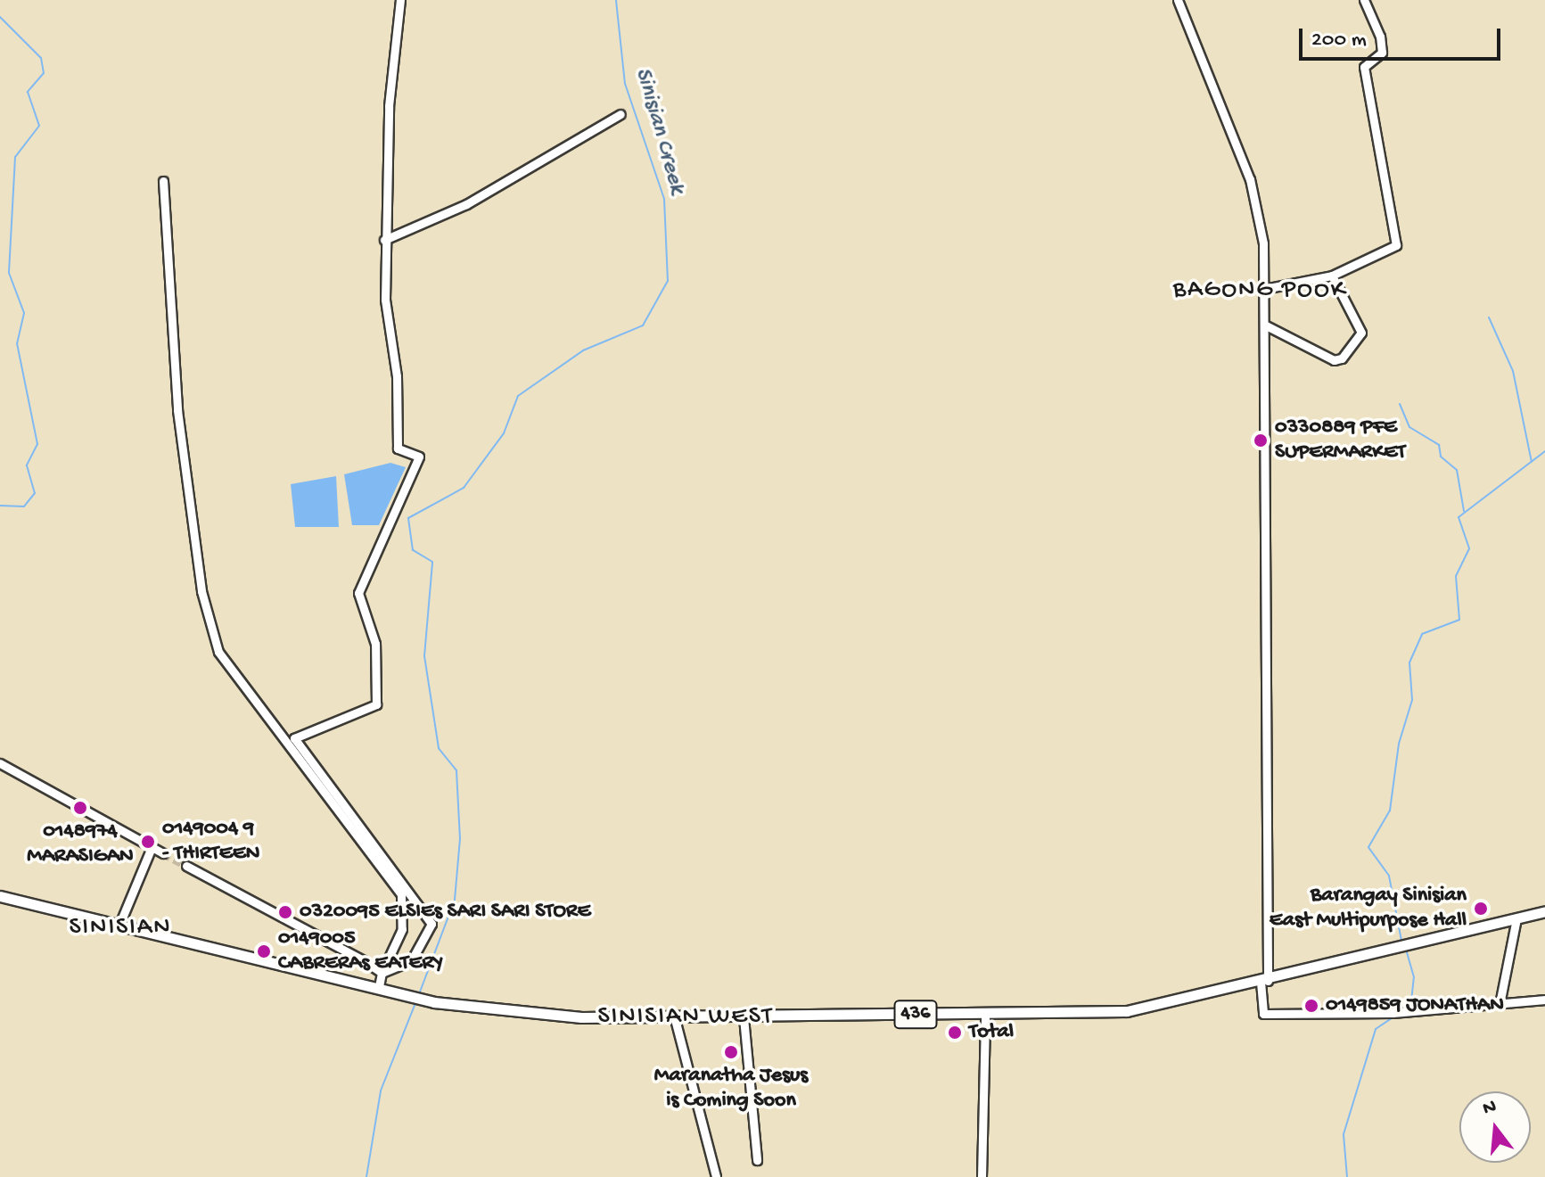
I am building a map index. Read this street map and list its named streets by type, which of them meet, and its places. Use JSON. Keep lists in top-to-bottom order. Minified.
{"streets":{"main road":["436"]},"districts":["BAGONG POOK","SINISIAN","SINISIAN WEST"],"water":["Sinisian Creek"],"places":["0330889 PFE SUPERMARKET","0148974 MARASIGAN","0149004 9 - THIRTEEN","Barangay Sinisian East Multipurpose Hall","0320095 ELSIEs SARI SARI STORE","0149005 CABRERAs EATERY","0149859 JONATHAN","Total","Maranatha Jesus is Coming Soon"],"scale_bar":"200 m","north":"top"}
